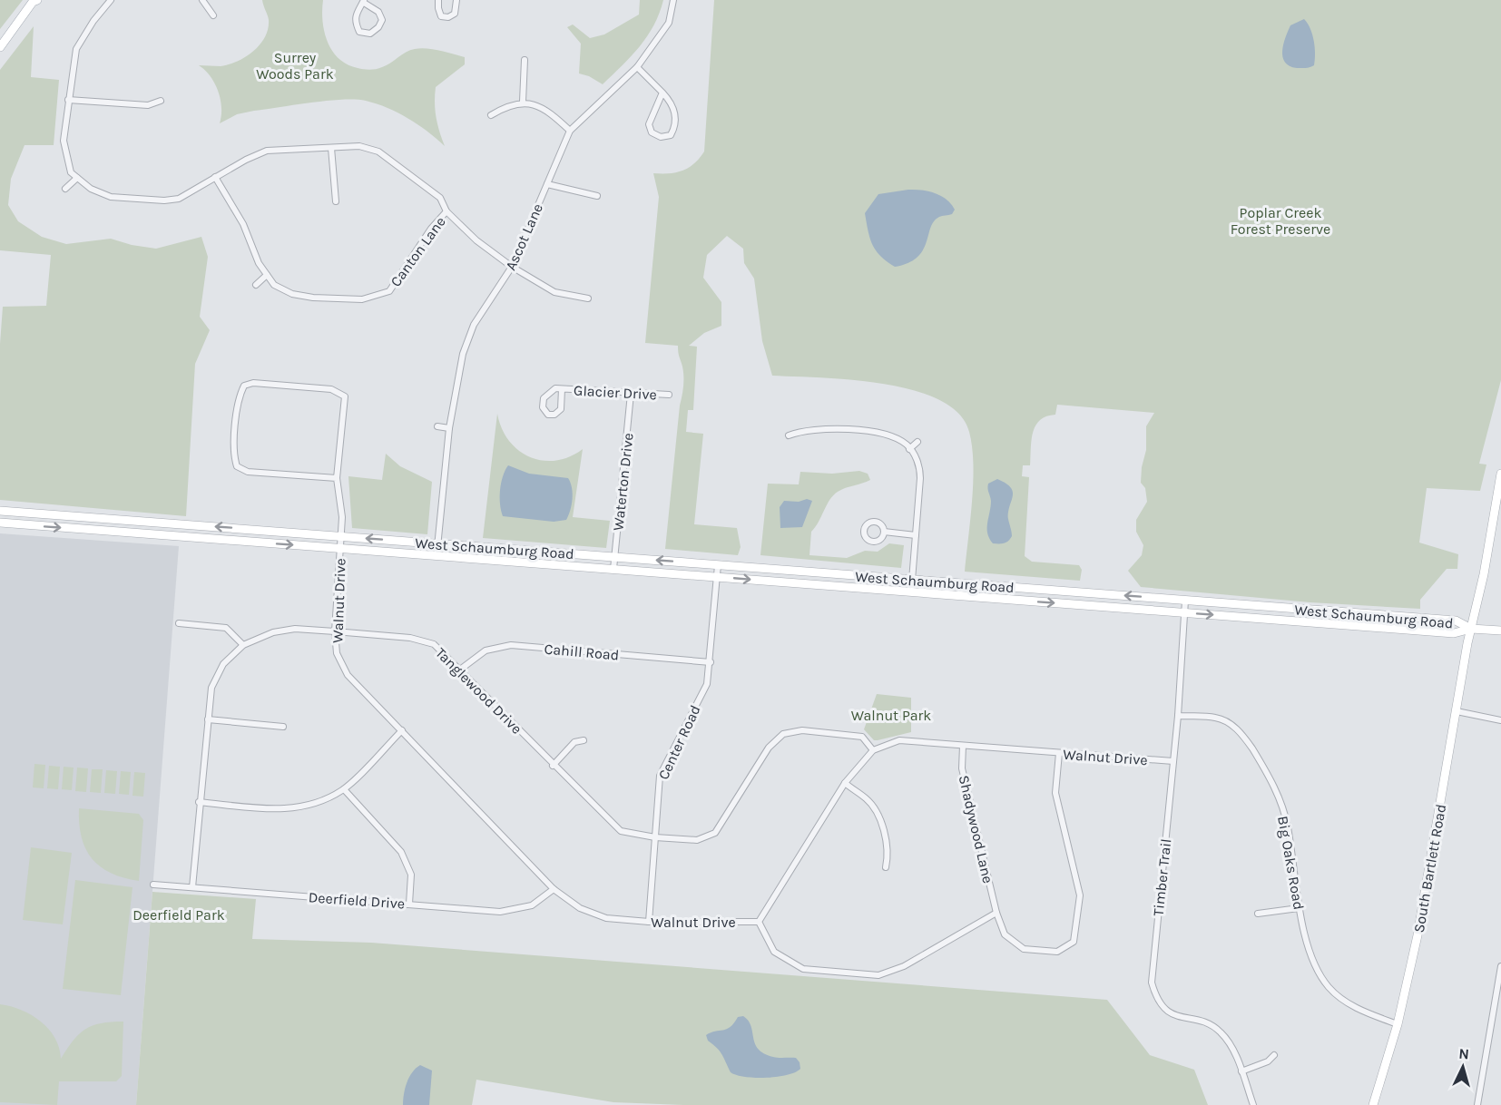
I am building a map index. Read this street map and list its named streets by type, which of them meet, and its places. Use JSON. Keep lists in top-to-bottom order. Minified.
{"streets":{"main road":["West Schaumburg Road","South Bartlett Road"],"street":["Ascot Lane","Canton Lane","Glacier Drive","Waterton Drive","Walnut Drive","Cahill Road","Tanglewood Drive","Center Road","Shadywood Lane","Big Oaks Road","Timber Trail","Deerfield Drive"]},"crossings":[["Ascot Lane","West Schaumburg Road"],["Glacier Drive","Waterton Drive"],["Waterton Drive","West Schaumburg Road"],["West Schaumburg Road","Walnut Drive"],["West Schaumburg Road","Center Road"],["West Schaumburg Road","South Bartlett Road"],["West Schaumburg Road","Timber Trail"],["Walnut Drive","Tanglewood Drive"],["Walnut Drive","Center Road"],["Walnut Drive","Shadywood Lane"],["Walnut Drive","Timber Trail"],["Walnut Drive","Deerfield Drive"],["Cahill Road","Tanglewood Drive"],["Cahill Road","Center Road"],["Tanglewood Drive","Center Road"],["Tanglewood Drive","Deerfield Drive"],["Big Oaks Road","South Bartlett Road"],["Big Oaks Road","Timber Trail"]],"parks":["Surrey Woods Park","Poplar Creek Forest Preserve","Walnut Park","Deerfield Park"],"north":"top"}
